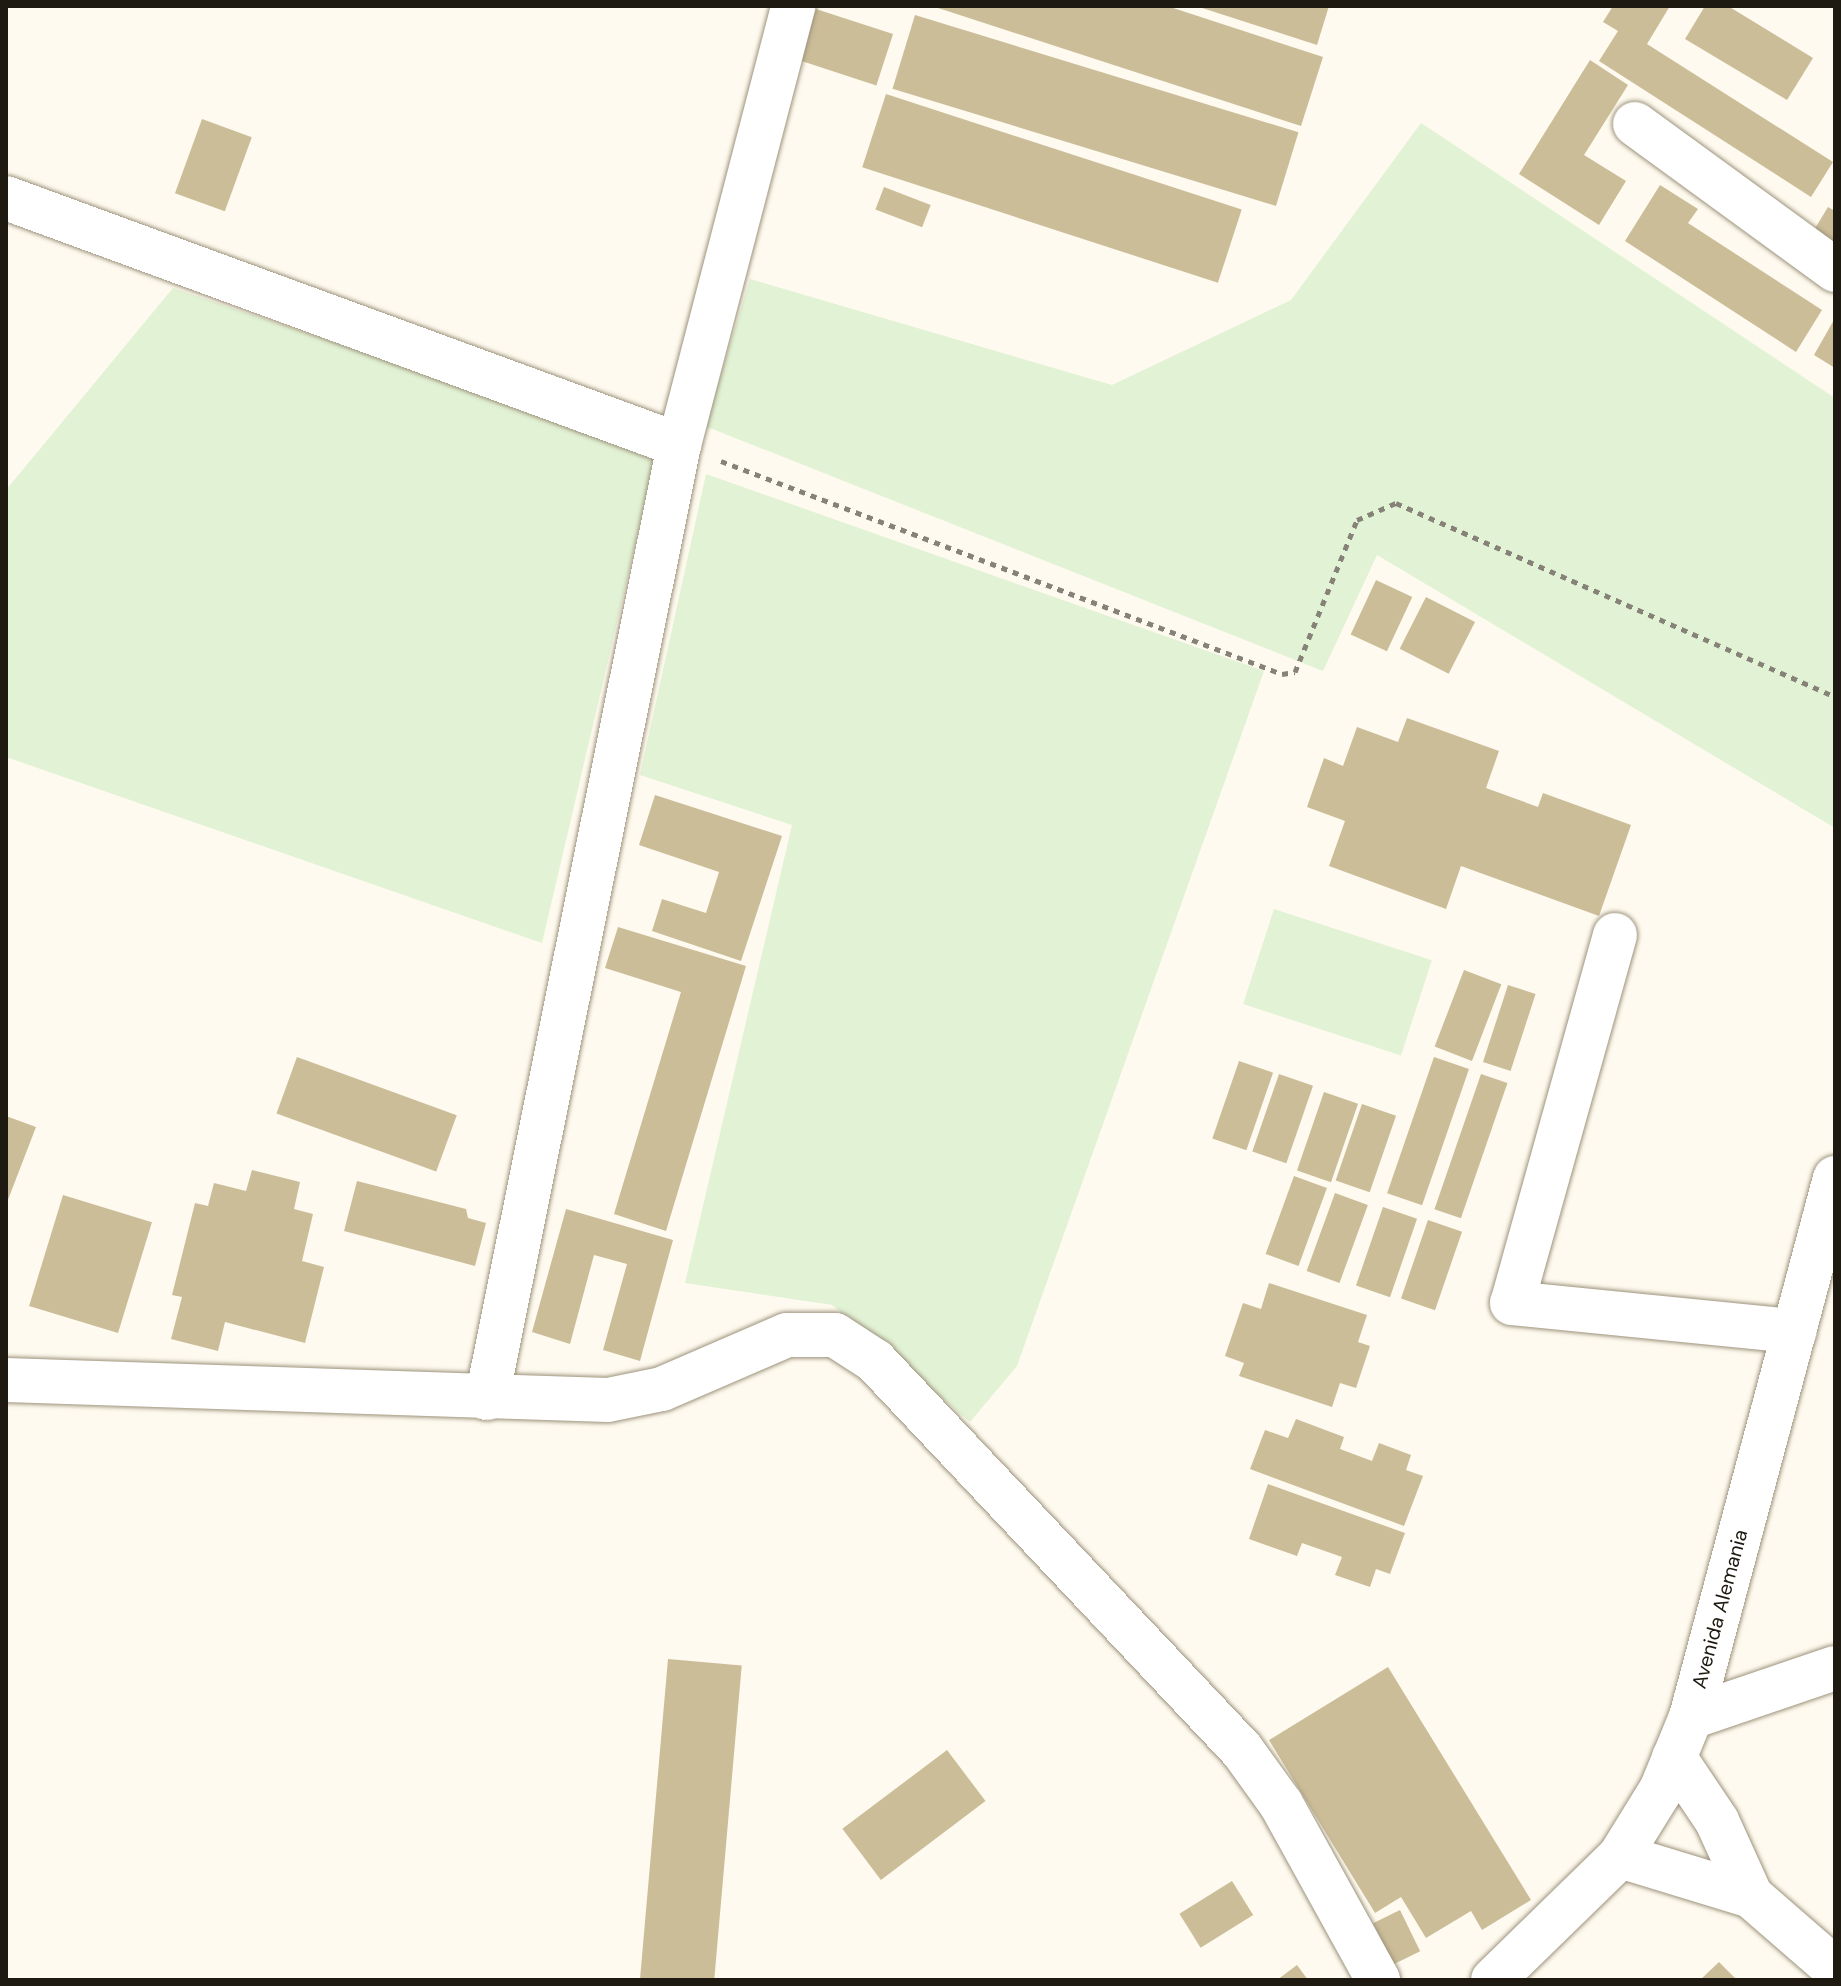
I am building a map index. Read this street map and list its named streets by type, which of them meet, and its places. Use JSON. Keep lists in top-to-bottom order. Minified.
{"streets":{"street":["Avenida Alemania"]}}
